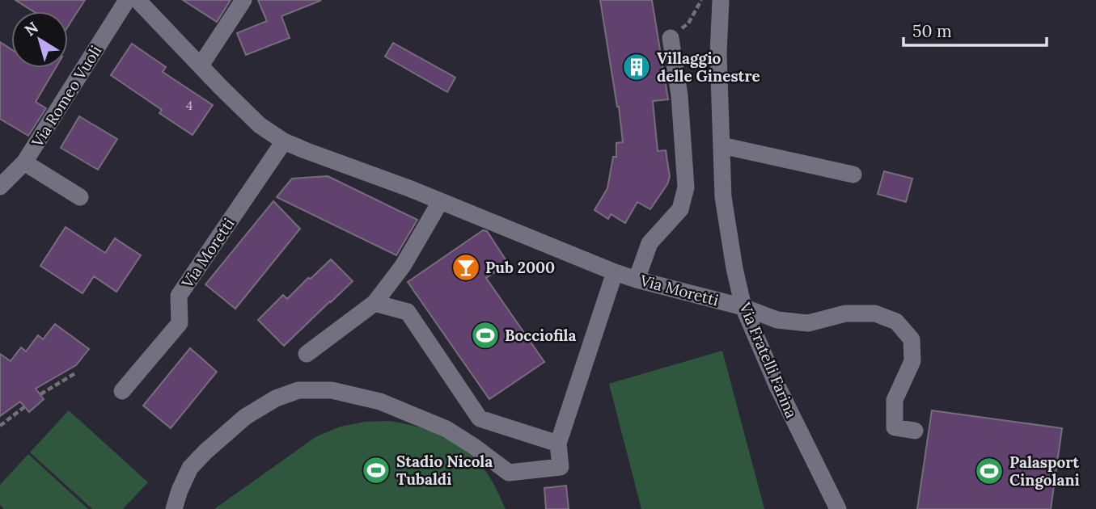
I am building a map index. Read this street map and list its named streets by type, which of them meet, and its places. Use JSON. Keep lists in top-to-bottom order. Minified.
{"streets":{"street":["Via Romeo Vuoli","Via Moretti","Via Fratelli Farina"]},"crossings":[["Via Moretti","Via Fratelli Farina"]],"places":{"building":["Villaggio delle Ginestre"],"bar":["Pub 2000"],"sports":["Bocciofila","Stadio Nicola Tubaldi","Palasport Cingolani"]},"house_numbers":["4"],"scale_bar":"50 m","north":"top left"}
